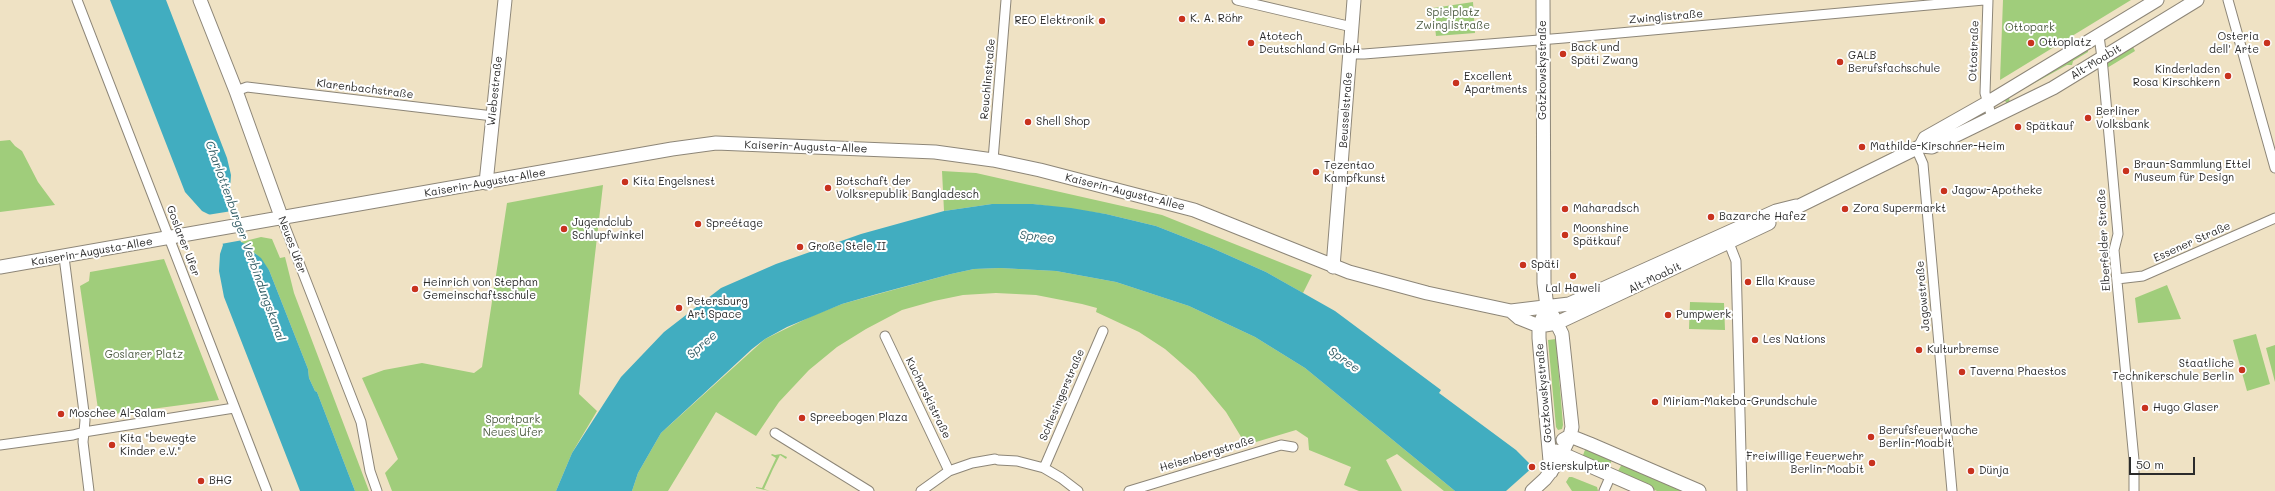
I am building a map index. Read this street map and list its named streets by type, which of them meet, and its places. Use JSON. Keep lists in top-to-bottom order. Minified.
{"streets":{"main road":["Alt-Moabit","Gotzkowskystraße","Wiebestraße","Beusselstraße","Kaiserin-Augusta-Allee","Neues Ufer"],"street":["Zwinglistraße","Ottostraße","Reuchlinstraße","Klarenbachstraße","Elberfelder Straße","Goslarer Ufer","Essener Straße","Jagowstraße","Schlesingerstraße","Kucharskistraße","Heisenbergstraße"]},"crossings":[["Zwinglistraße","Gotzkowskystraße"],["Zwinglistraße","Beusselstraße"],["Ottostraße","Alt-Moabit"],["Alt-Moabit","Gotzkowskystraße"],["Alt-Moabit","Beusselstraße"],["Alt-Moabit","Kaiserin-Augusta-Allee"],["Alt-Moabit","Elberfelder Straße"],["Alt-Moabit","Jagowstraße"],["Reuchlinstraße","Kaiserin-Augusta-Allee"],["Klarenbachstraße","Wiebestraße"],["Klarenbachstraße","Neues Ufer"],["Wiebestraße","Kaiserin-Augusta-Allee"],["Beusselstraße","Kaiserin-Augusta-Allee"],["Kaiserin-Augusta-Allee","Goslarer Ufer"],["Kaiserin-Augusta-Allee","Neues Ufer"],["Elberfelder Straße","Essener Straße"]],"water":["Spree","Charlottenburger Verbindungskanal"],"parks":["Spielplatz Zwinglistraße","Ottopark","Goslarer Platz","Sportpark Neues Ufer"],"places":["K. A. Röhr","REO Elektronik","Atotech Deutschland GmbH","Ottoplatz","Osteria dell' Arte","Back und Späti Zwang","GALB Berufsfachschule","Kinderladen Rosa Kirschkern","Excellent Apartments","Berliner Volksbank","Shell Shop","Spätkauf","Mathilde-Kirschner-Heim","Braun-Sammlung Ettel Museum für Design","Tezentao Kampfkunst","Kita Engelsnest","Botschaft der Volksrepublik Bangladesch","Jagow-Apotheke","Maharadsch","Zora Supermarkt","Bazarche Hafez","Spreétage","Jugendclub Schlupfwinkel","Moonshine Spätkauf","Große Stele II","Späti","Lal Haweli","Ella Krause","Heinrich von Stephan Gemeinschaftsschule","Petersburg Art Space","Pumpwerk","Les Nations","Kulturbremse","Staatliche Technikerschule Berlin","Taverna Phaestos","Miriam-Makeba-Grundschule","Hugo Glaser","Moschee Al-Salam","Spreebogen Plaza","Berufsfeuerwache Berlin-Moabit","Kita \"bewegte Kinder e.V.\"","Freiwillige Feuerwehr Berlin-Moabit","Stierskulptur","Dünja","BHG"],"scale_bar":"50 m"}
